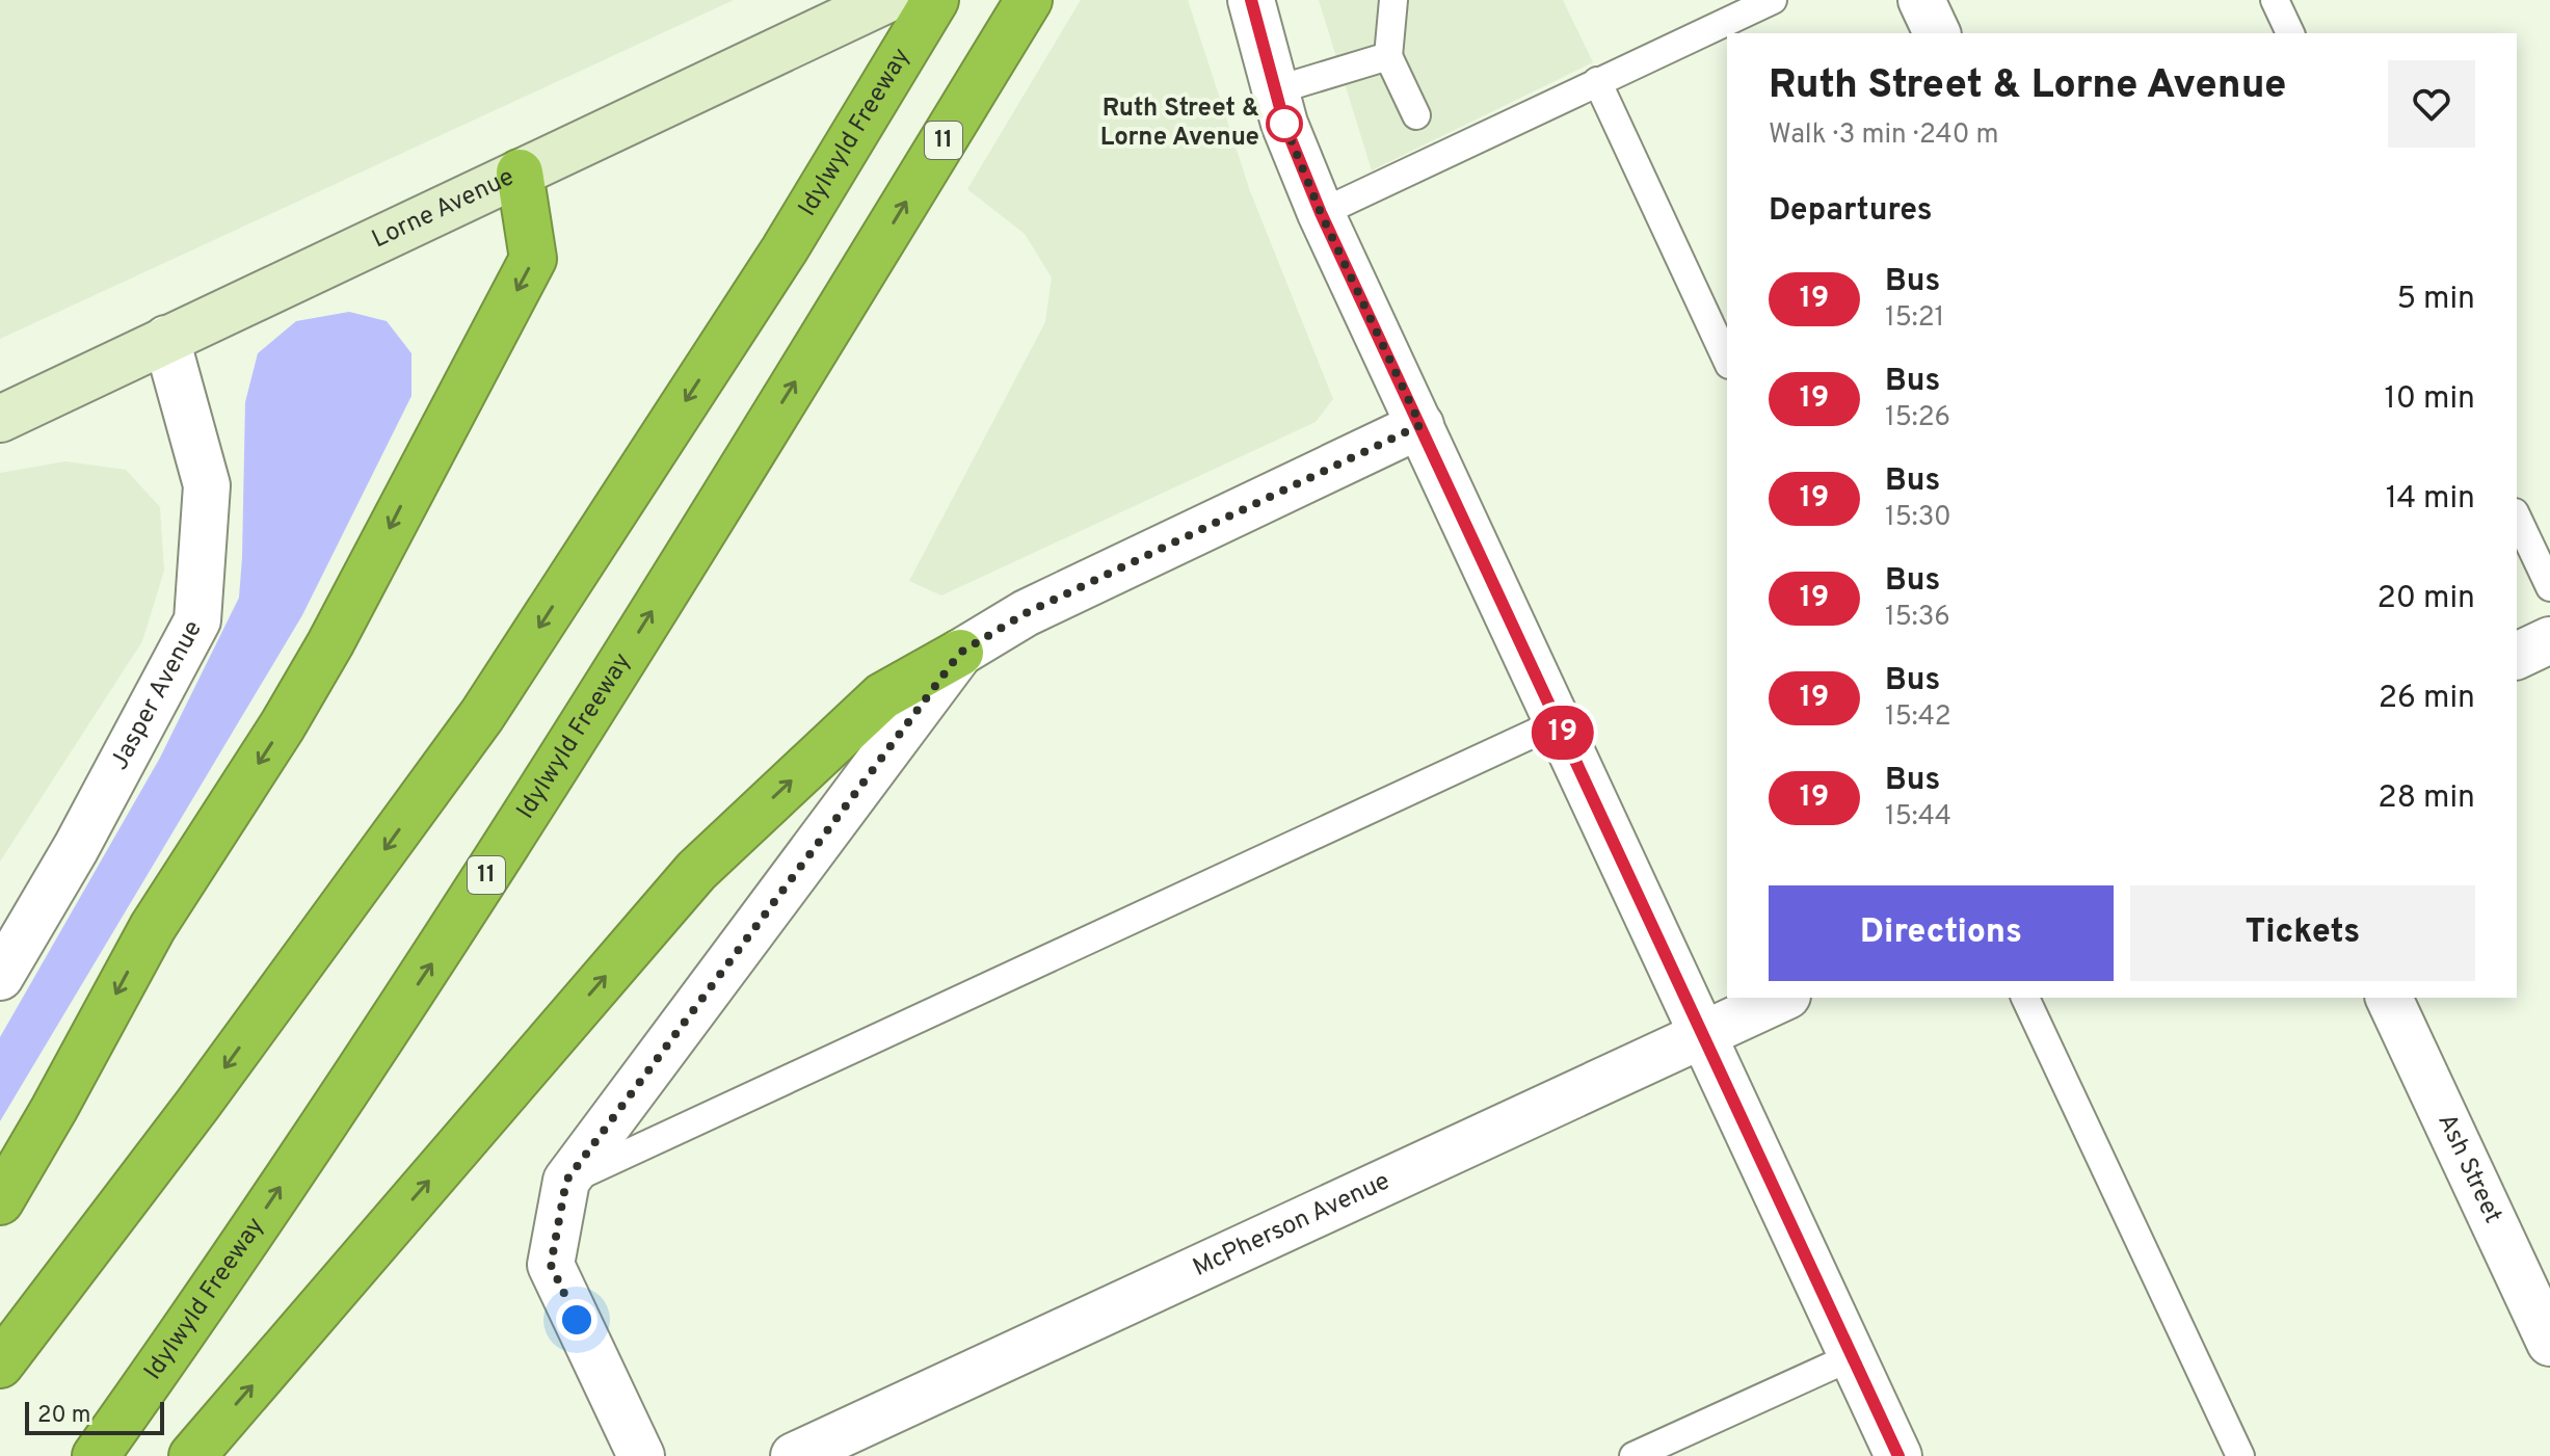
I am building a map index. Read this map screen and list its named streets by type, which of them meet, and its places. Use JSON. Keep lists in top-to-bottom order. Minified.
{"streets":{"highway":["Idylwyld Freeway","11"],"main road":["Lorne Avenue"],"street":["Jasper Avenue","Ash Street","McPherson Avenue"]},"crossings":[["Lorne Avenue","Jasper Avenue"]],"places":["Ruth Street & Lorne Avenue"],"lines":["bus line 19"],"scale_bar":"20 m","page":{"on_map":"19","heading":[["Ruth Street & Lorne Avenue","Walk · 3 min · 240 m"],"Departures"],"list":[{"mark":"19","name":"Bus","note":"15:21","value":"5 min"},{"mark":"19","name":"Bus","note":"15:26","value":"10 min"},{"mark":"19","name":"Bus","note":"15:30","value":"14 min"},{"mark":"19","name":"Bus","note":"15:36","value":"20 min"},{"mark":"19","name":"Bus","note":"15:42","value":"26 min"},{"mark":"19","name":"Bus","note":"15:44","value":"28 min"}],"buttons":["Directions","Tickets"],"scale":"20 m"}}
